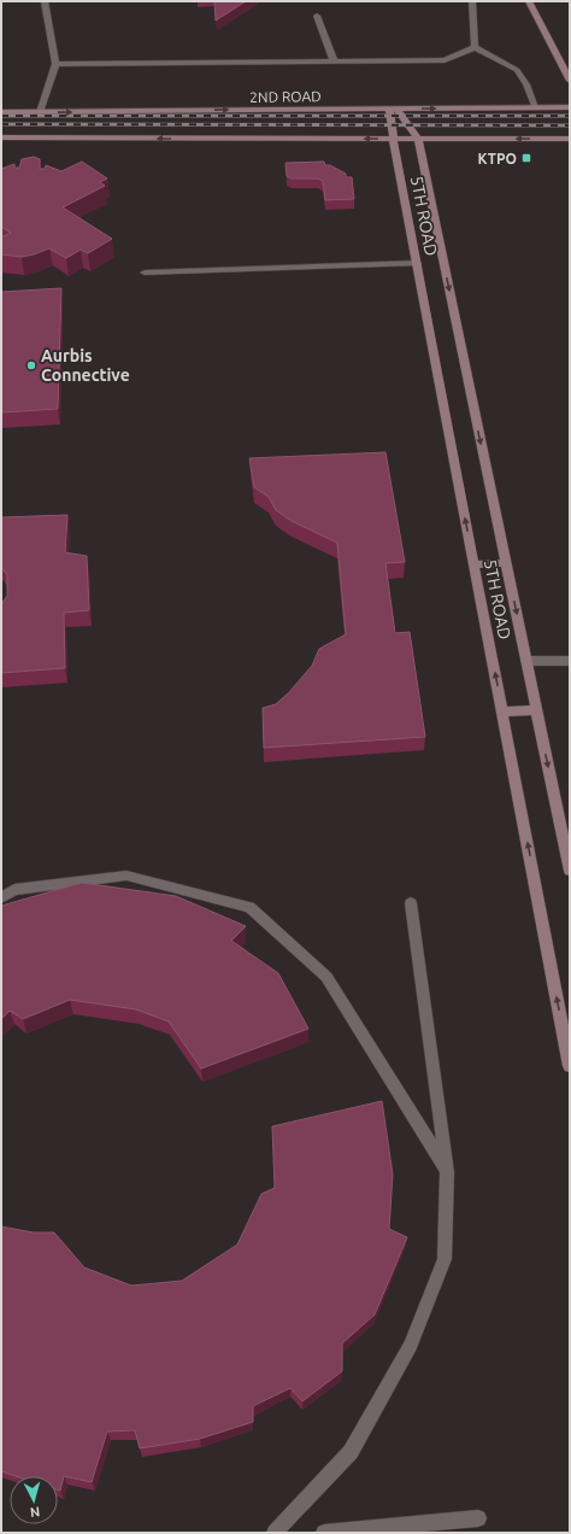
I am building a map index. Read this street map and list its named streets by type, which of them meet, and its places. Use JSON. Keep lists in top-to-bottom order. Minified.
{"streets":{"street":["2ND ROAD","5TH ROAD"]},"crossings":[["2ND ROAD","5TH ROAD"]],"places":{"transit":["KTPO"],"other":["Aurbis Connective"]},"north":"bottom"}
